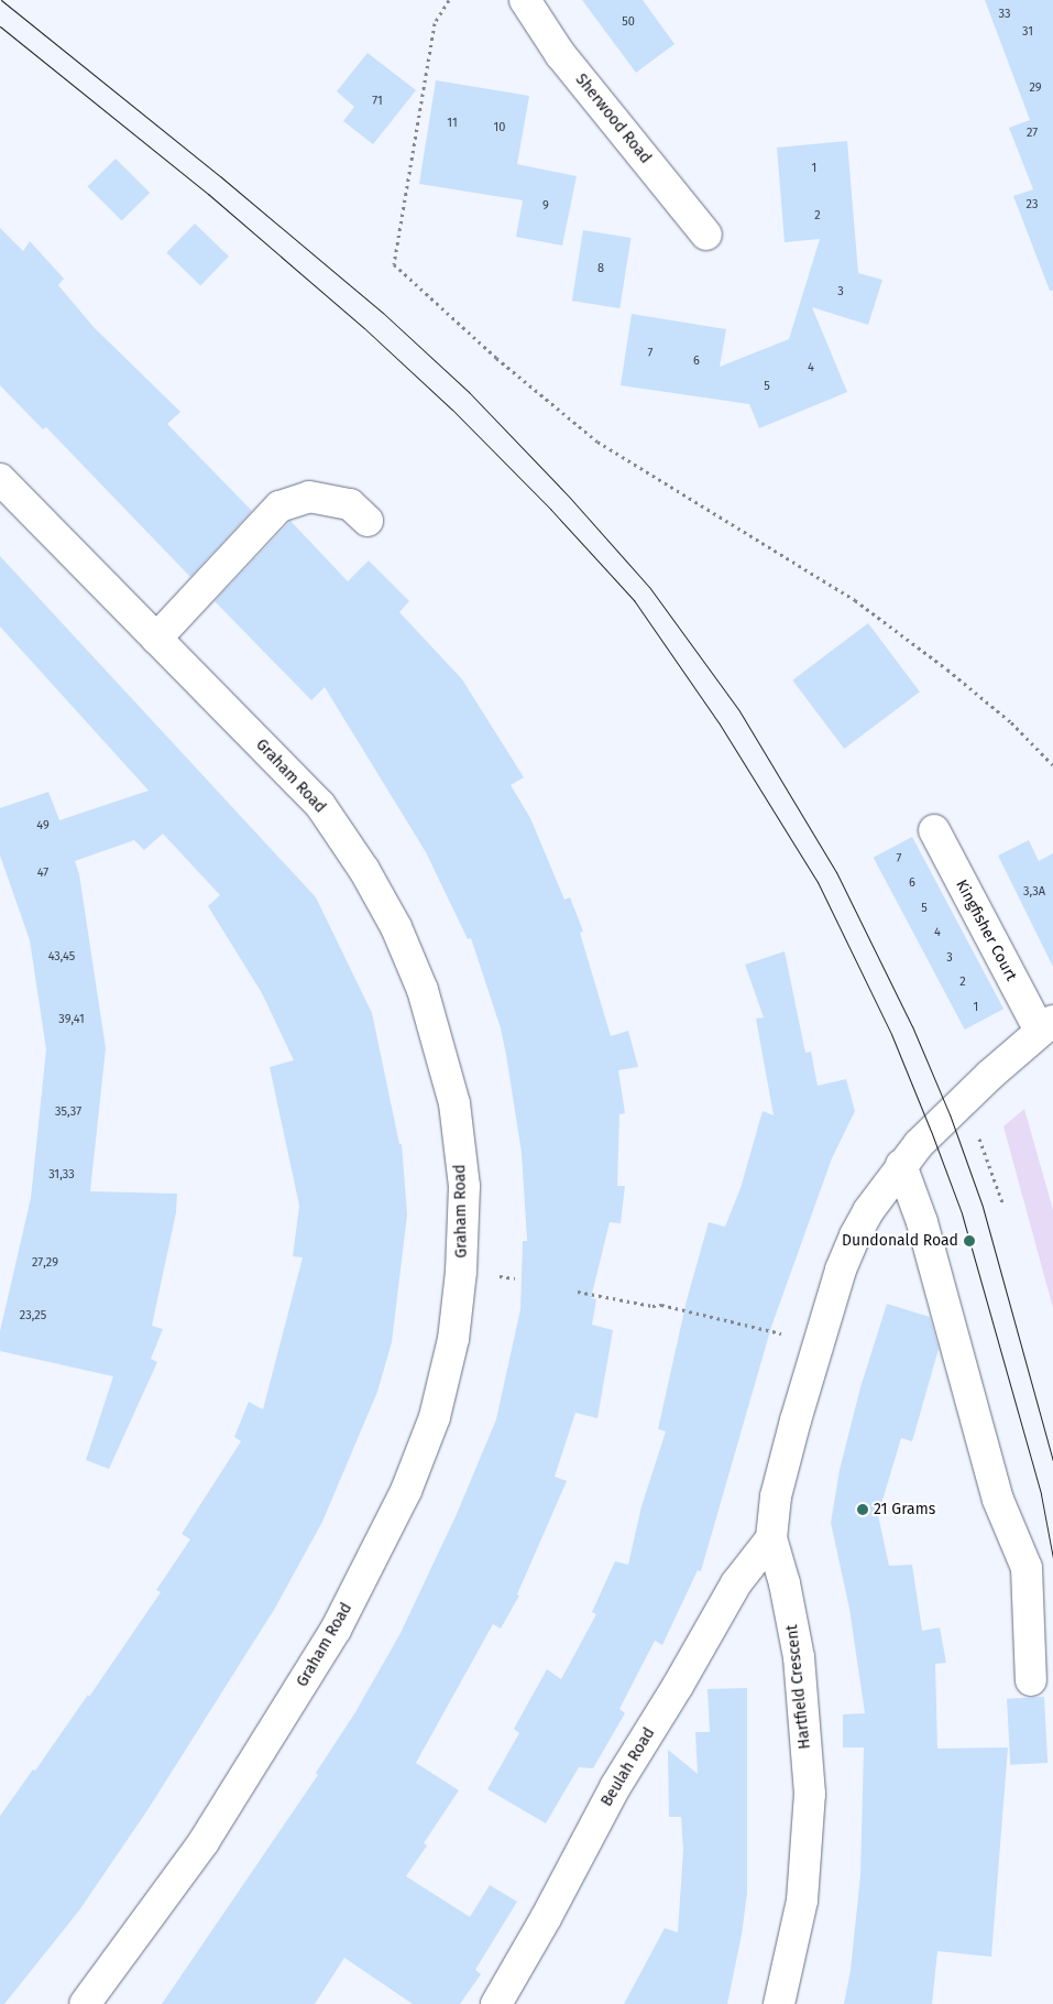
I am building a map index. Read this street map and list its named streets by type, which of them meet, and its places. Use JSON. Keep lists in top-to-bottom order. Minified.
{"streets":{"street":["Sherwood Road","Graham Road","Kingfisher Court","Hartfield Crescent","Beulah Road"]},"crossings":[["Hartfield Crescent","Beulah Road"]],"places":["Dundonald Road","21 Grams"],"house_numbers":["33","50","31","29","71","11","10","27","1","23","9","2","8","3","7","6","4","5","49","7","47","6","3,3A","5","4","43,45","3","2","1","39,41","35,37","31,33","27,29","23,25"]}
